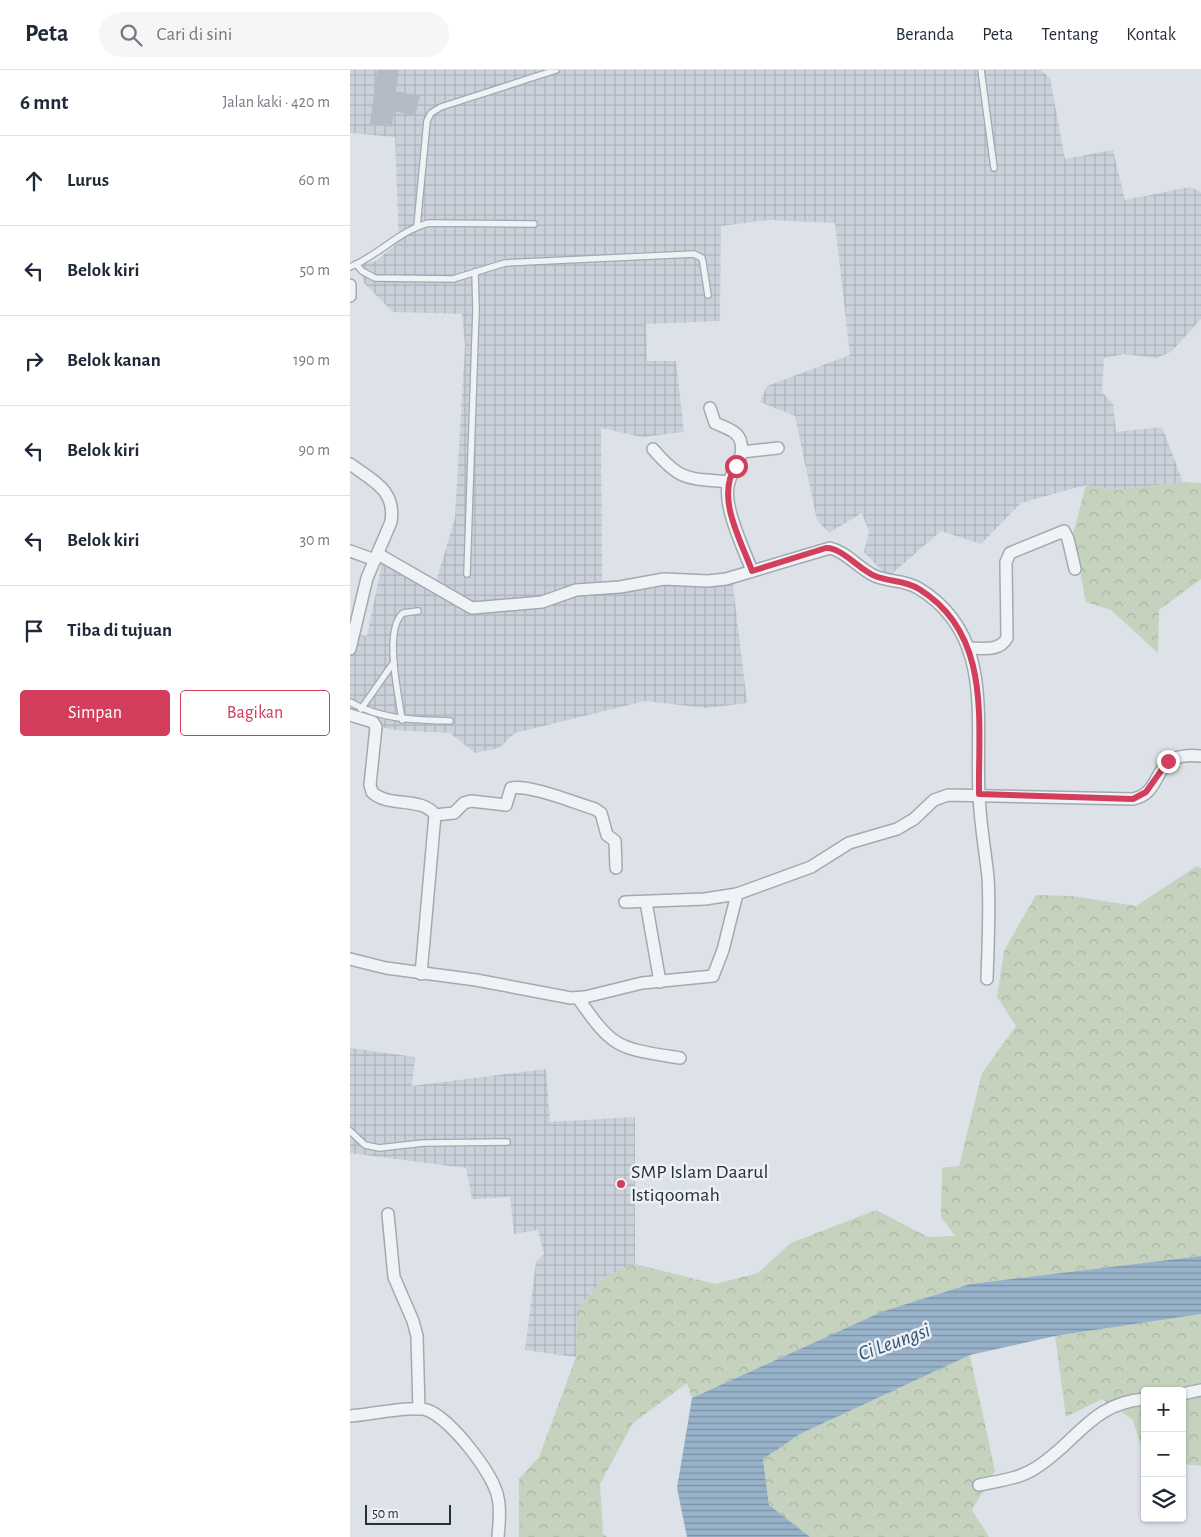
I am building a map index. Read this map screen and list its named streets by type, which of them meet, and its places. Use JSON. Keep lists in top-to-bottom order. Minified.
{"water":["Ci Leungsi"],"places":["SMP Islam Daarul Istiqoomah"],"scale_bar":"50 m","page":{"header":"Peta","search":"Cari di sini","nav":["Beranda","Peta","Tentang","Kontak"],"heading":["6 mnt","Jalan kaki · 420 m"],"list":[["Lurus","60 m"],["Belok kiri","50 m"],["Belok kanan","190 m"],["Belok kiri","90 m"],["Belok kiri","30 m"],"Tiba di tujuan"],"buttons":["Simpan","Bagikan"],"map_buttons":["+","−"],"scale":"50 m"}}
